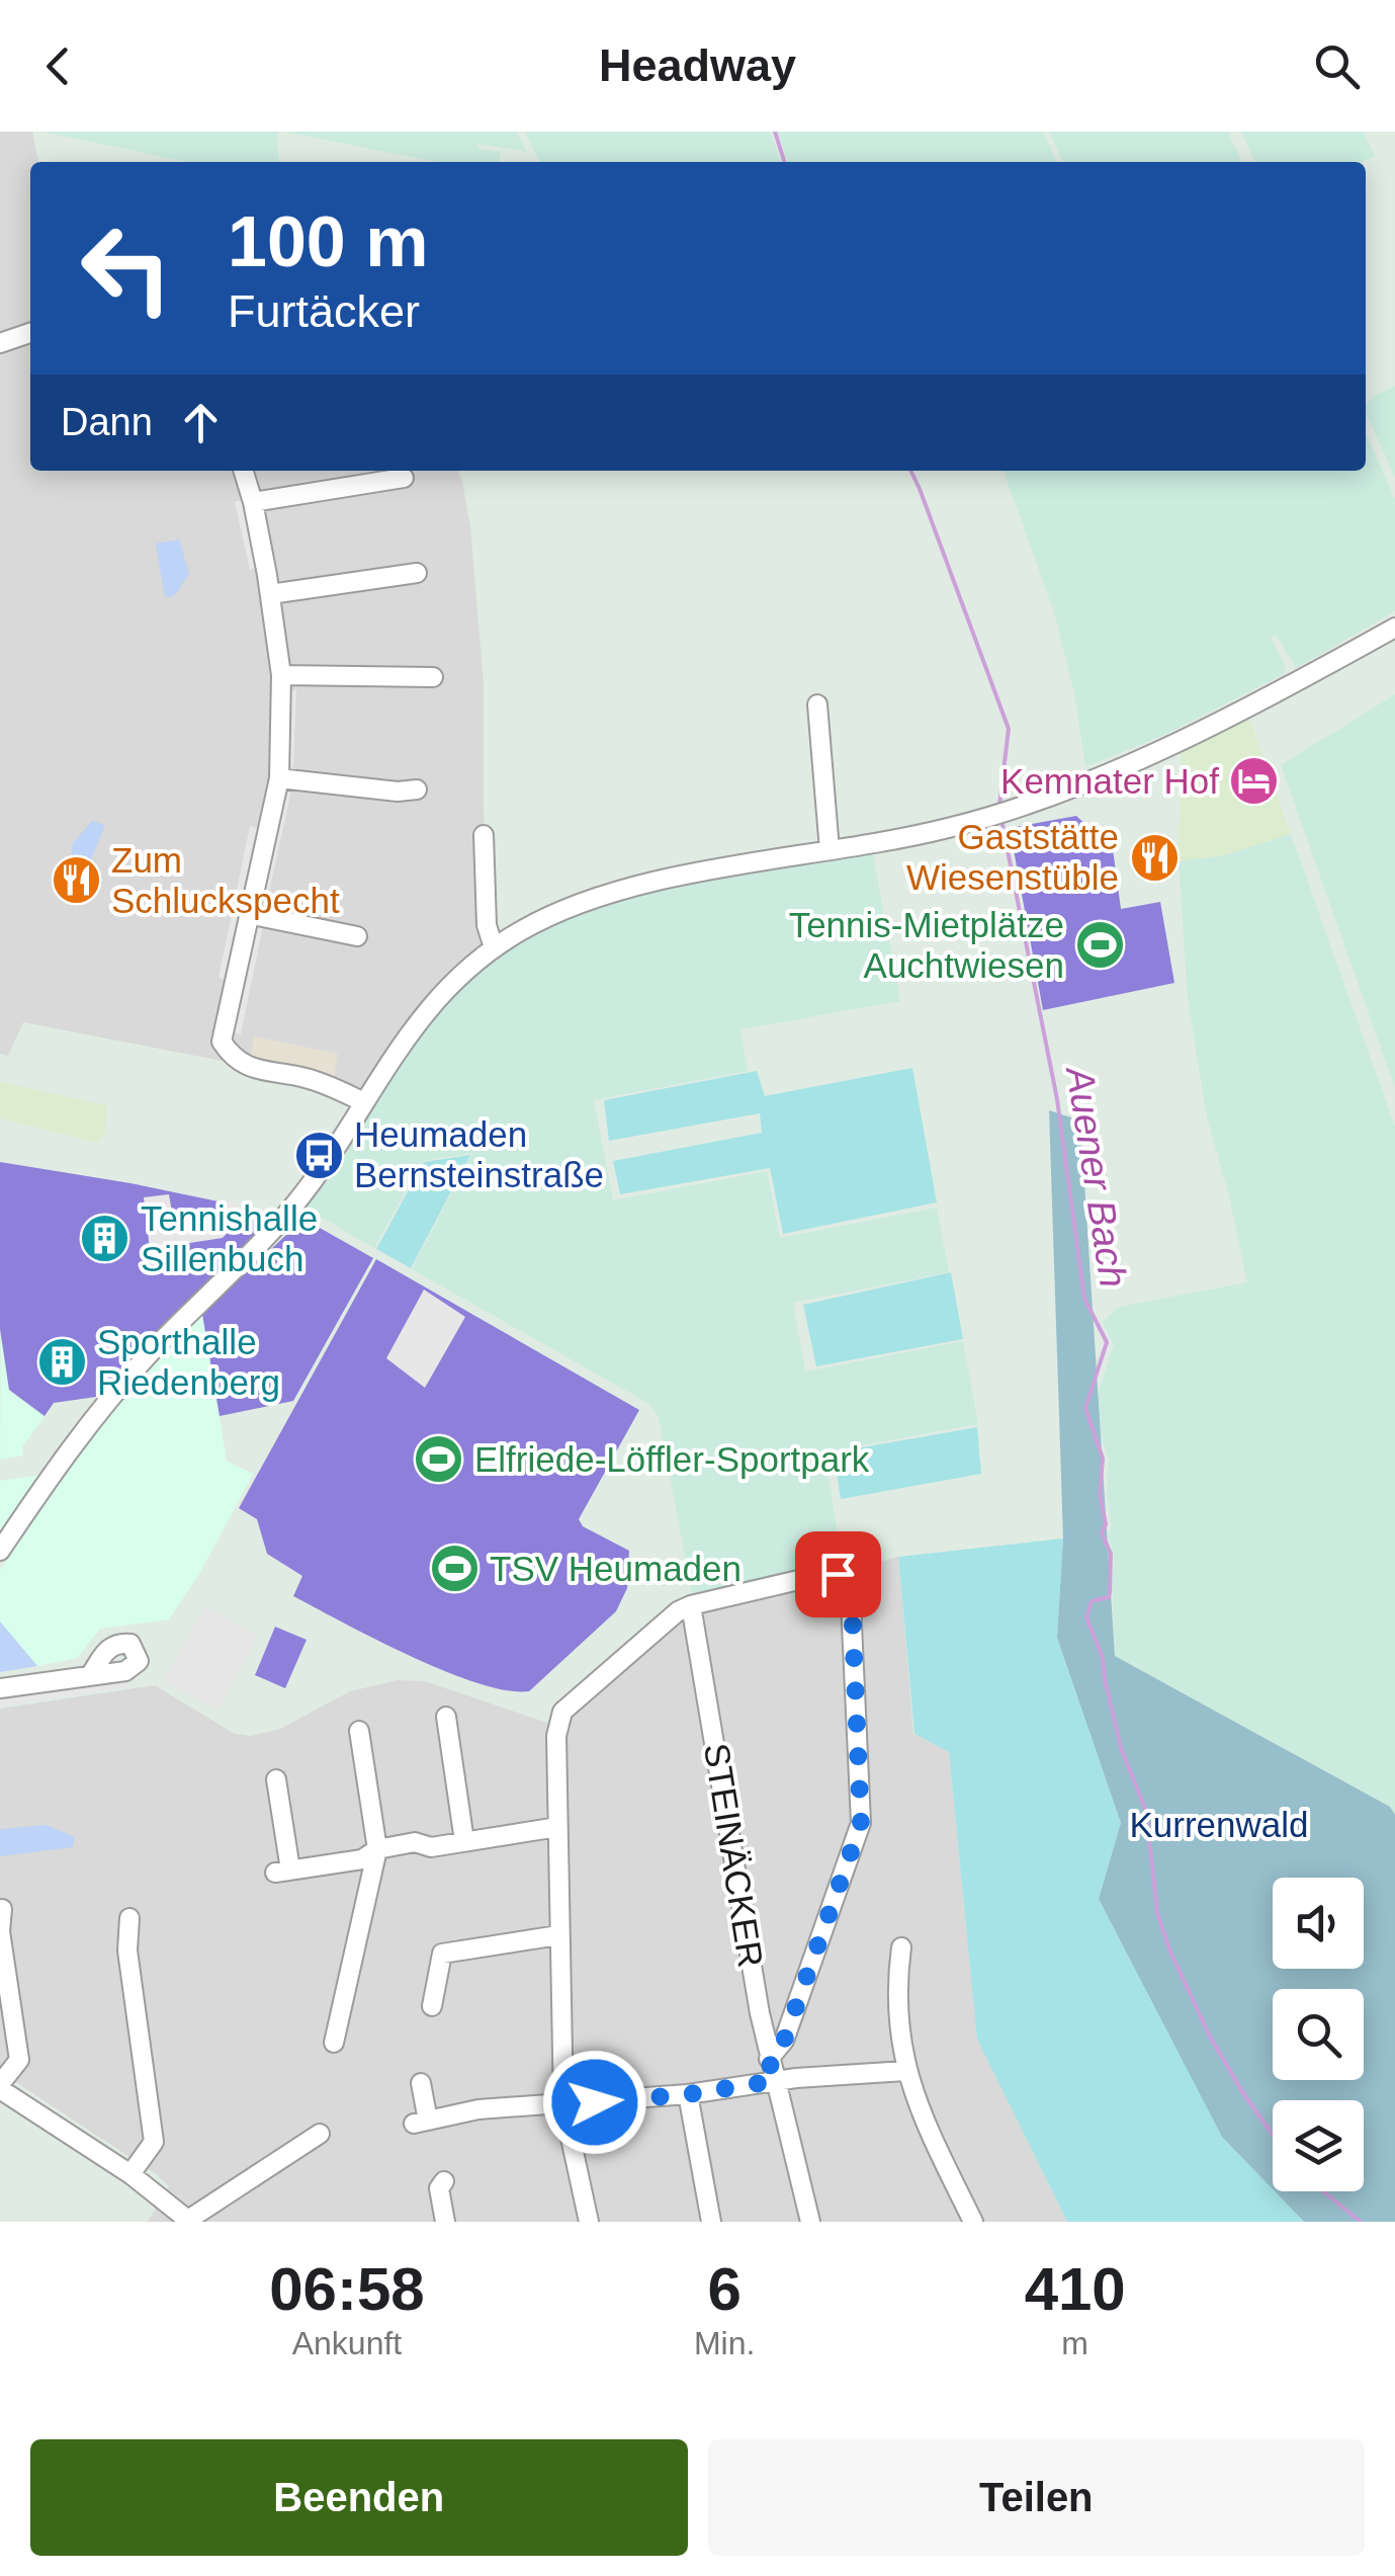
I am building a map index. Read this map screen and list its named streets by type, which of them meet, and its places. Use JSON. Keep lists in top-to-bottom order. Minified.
{"streets":{"street":["STEINÄCKER"]},"water":["Auener Bach"],"parks":["Kurrenwald"],"places":{"hotel":["Kemnater Hof"],"restaurant":["Gaststätte Wiesenstüble","Zum Schluckspecht"],"sports":["Tennis-Mietplätze Auchtwiesen","Elfriede-Löffler-Sportpark","TSV Heumaden"],"bus stop":["Heumaden Bernsteinstraße"],"building":["Tennishalle Sillenbuch","Sporthalle Riedenberg"]},"page":{"header":"Headway","turn":["100 m","Furtäcker"],"then":"Dann","eta":["06:58","Ankunft","6","Min.","410","m"],"buttons":["Beenden","Teilen"]}}
